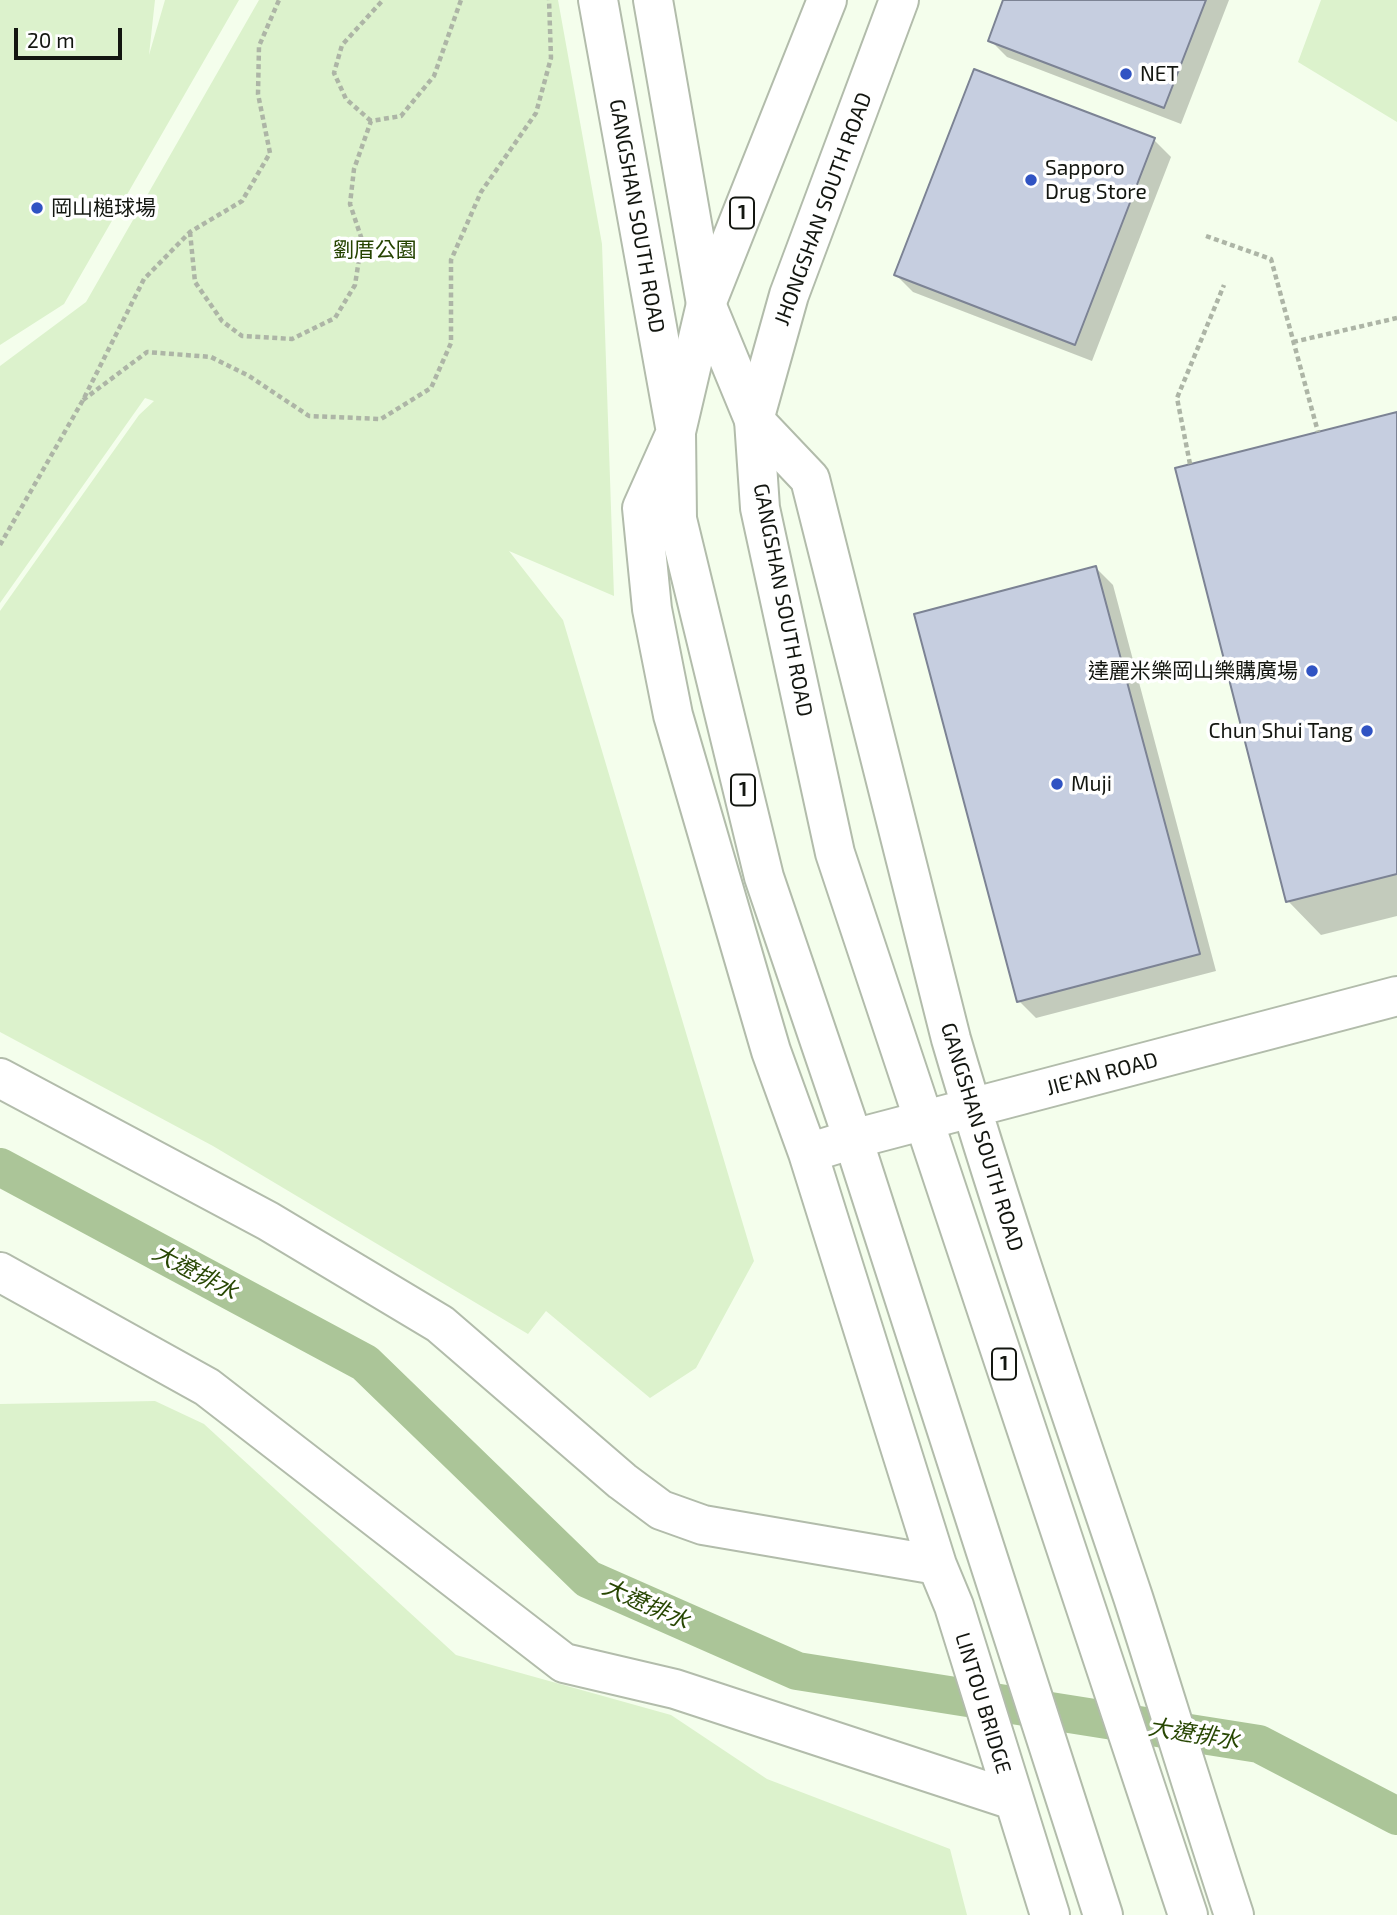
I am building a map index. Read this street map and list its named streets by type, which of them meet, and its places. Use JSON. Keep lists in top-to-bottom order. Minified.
{"streets":{"main road":["JHONGSHAN SOUTH ROAD","1","GANGSHAN SOUTH ROAD","JIE'AN ROAD","LINTOU BRIDGE"]},"crossings":[["JHONGSHAN SOUTH ROAD","GANGSHAN SOUTH ROAD"],["1","GANGSHAN SOUTH ROAD"],["1","JIE'AN ROAD"],["GANGSHAN SOUTH ROAD","JIE'AN ROAD"]],"water":["大遼排水"],"parks":["劉厝公園"],"places":["NET","Sapporo Drug Store","岡山槌球場","達麗米樂岡山樂購廣場","Chun Shui Tang","Muji"],"scale_bar":"20 m"}
